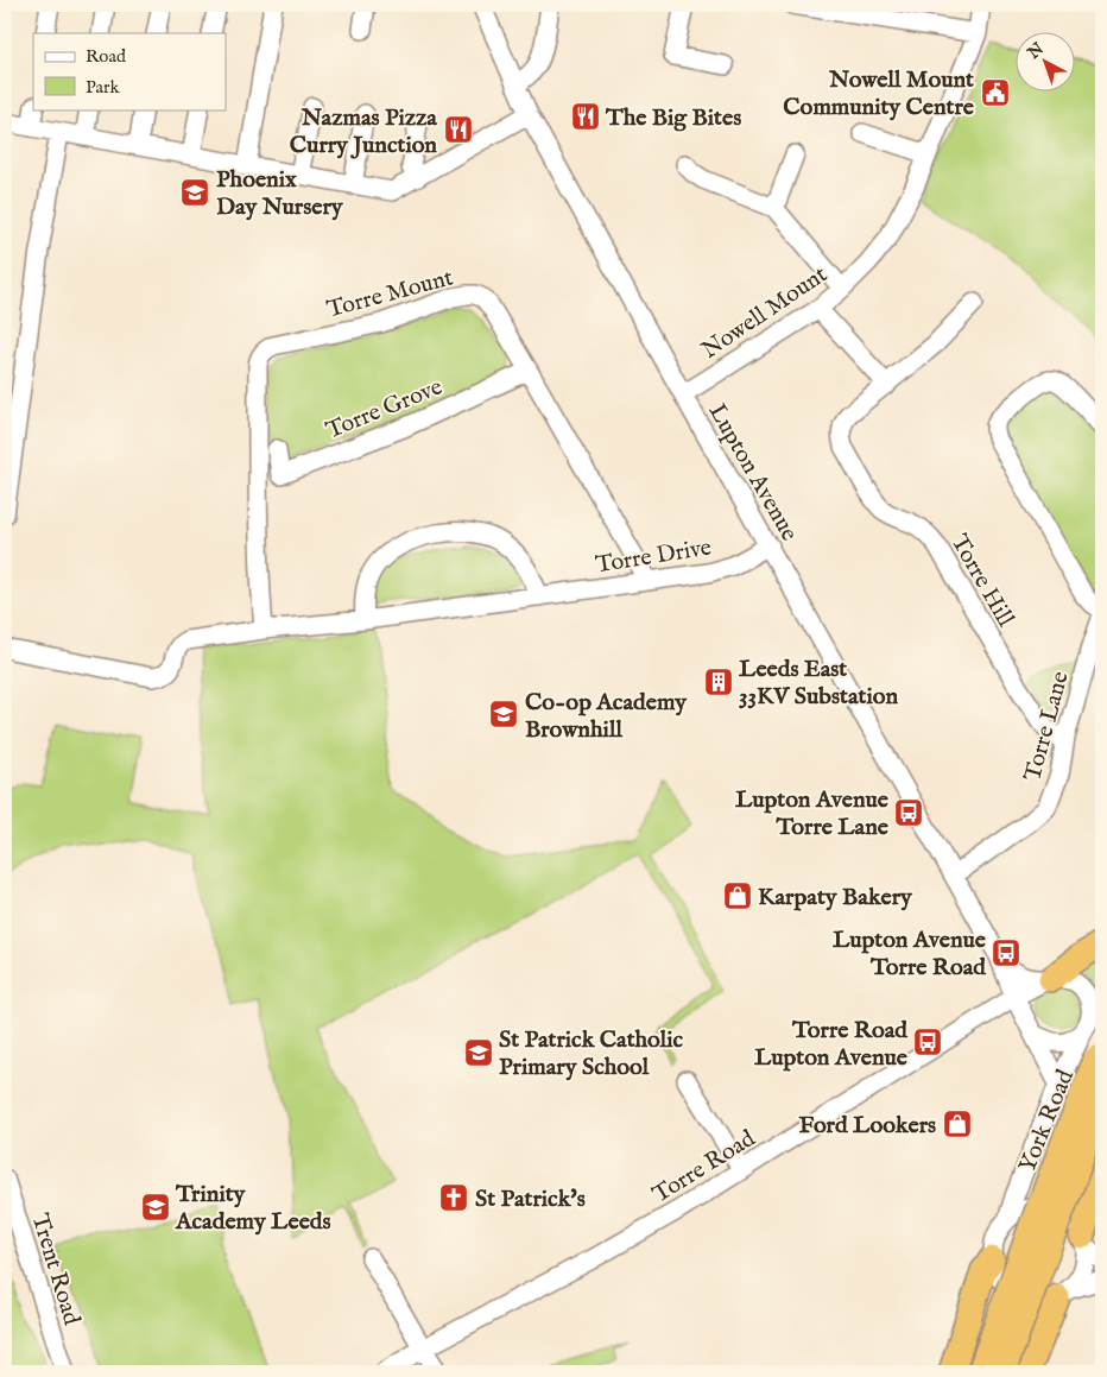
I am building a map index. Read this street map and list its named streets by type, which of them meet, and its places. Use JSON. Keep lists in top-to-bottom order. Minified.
{"streets":{"highway":["York Road"],"street":["Torre Mount","Nowell Mount","Torre Grove","Lupton Avenue","Torre Drive","Torre Hill","Torre Lane","Torre Road","Trent Road"]},"crossings":[["Torre Mount","Torre Grove"],["Torre Mount","Torre Drive"],["Nowell Mount","Lupton Avenue"],["Lupton Avenue","Torre Drive"],["Lupton Avenue","Torre Lane"],["Lupton Avenue","York Road"],["Lupton Avenue","Torre Road"],["Torre Hill","Torre Lane"]],"places":{"public building":["Nowell Mount Community Centre"],"restaurant":["The Big Bites","Nazmas Pizza Curry Junction"],"school or university":["Phoenix Day Nursery","Co-op Academy Brownhill","St Patrick Catholic Primary School","Trinity Academy Leeds"],"building":["Leeds East 33KV Substation"],"bus stop":["Lupton Avenue Torre Lane","Lupton Avenue Torre Road","Torre Road Lupton Avenue"],"shop":["Karpaty Bakery","Ford Lookers"],"church":["St Patrick's"]},"legend":["Road","Park"],"north":"top left"}
